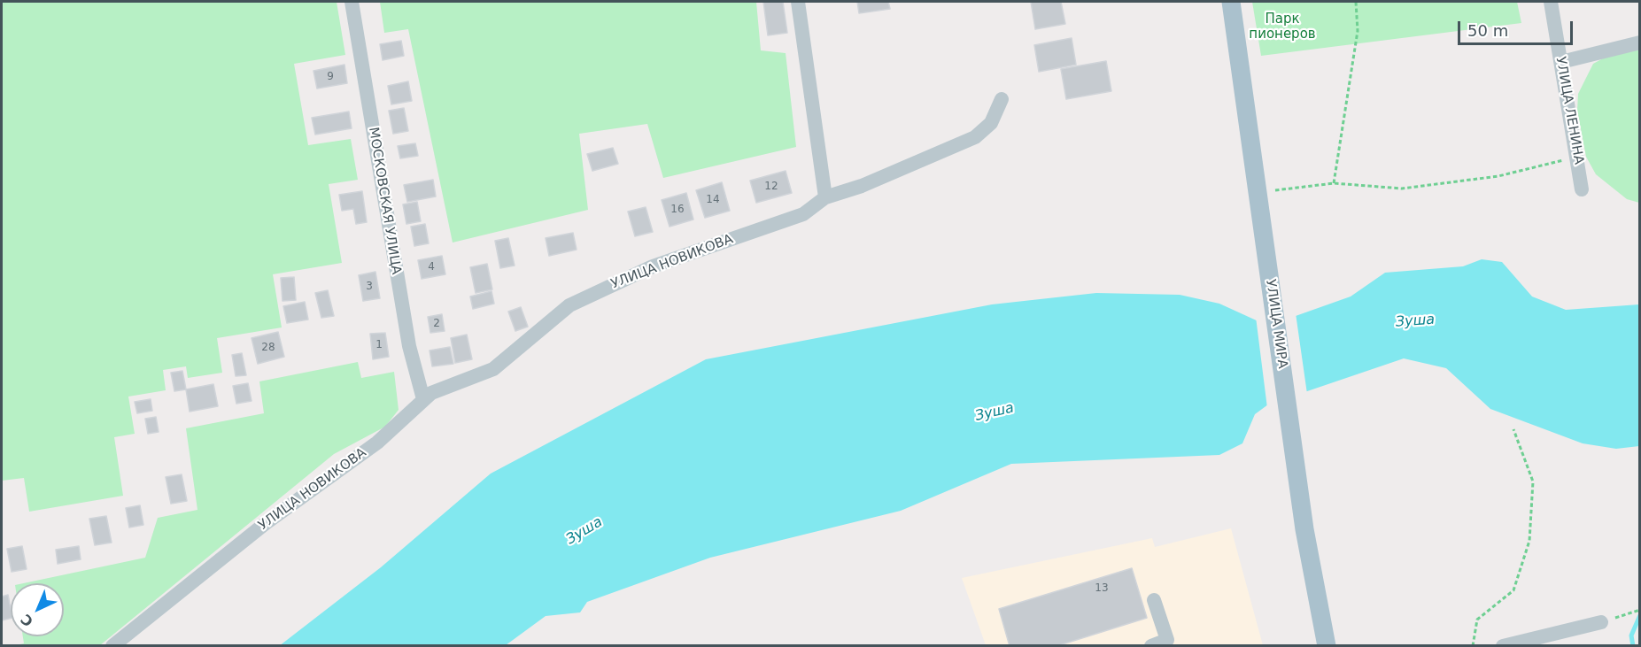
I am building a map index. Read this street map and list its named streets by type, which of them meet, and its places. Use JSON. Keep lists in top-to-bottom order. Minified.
{"streets":{"main road":["УЛИЦА МИРА"],"street":["УЛИЦА ЛЕНИНА","МОСКОВСКАЯ УЛИЦА","УЛИЦА НОВИКОВА"]},"crossings":[["МОСКОВСКАЯ УЛИЦА","УЛИЦА НОВИКОВА"]],"water":["Зуша"],"parks":["Парк пионеров"],"house_numbers":["9","12","14","16","4","3","2","1","28","13"],"scale_bar":"50 m","north":"bottom left"}
